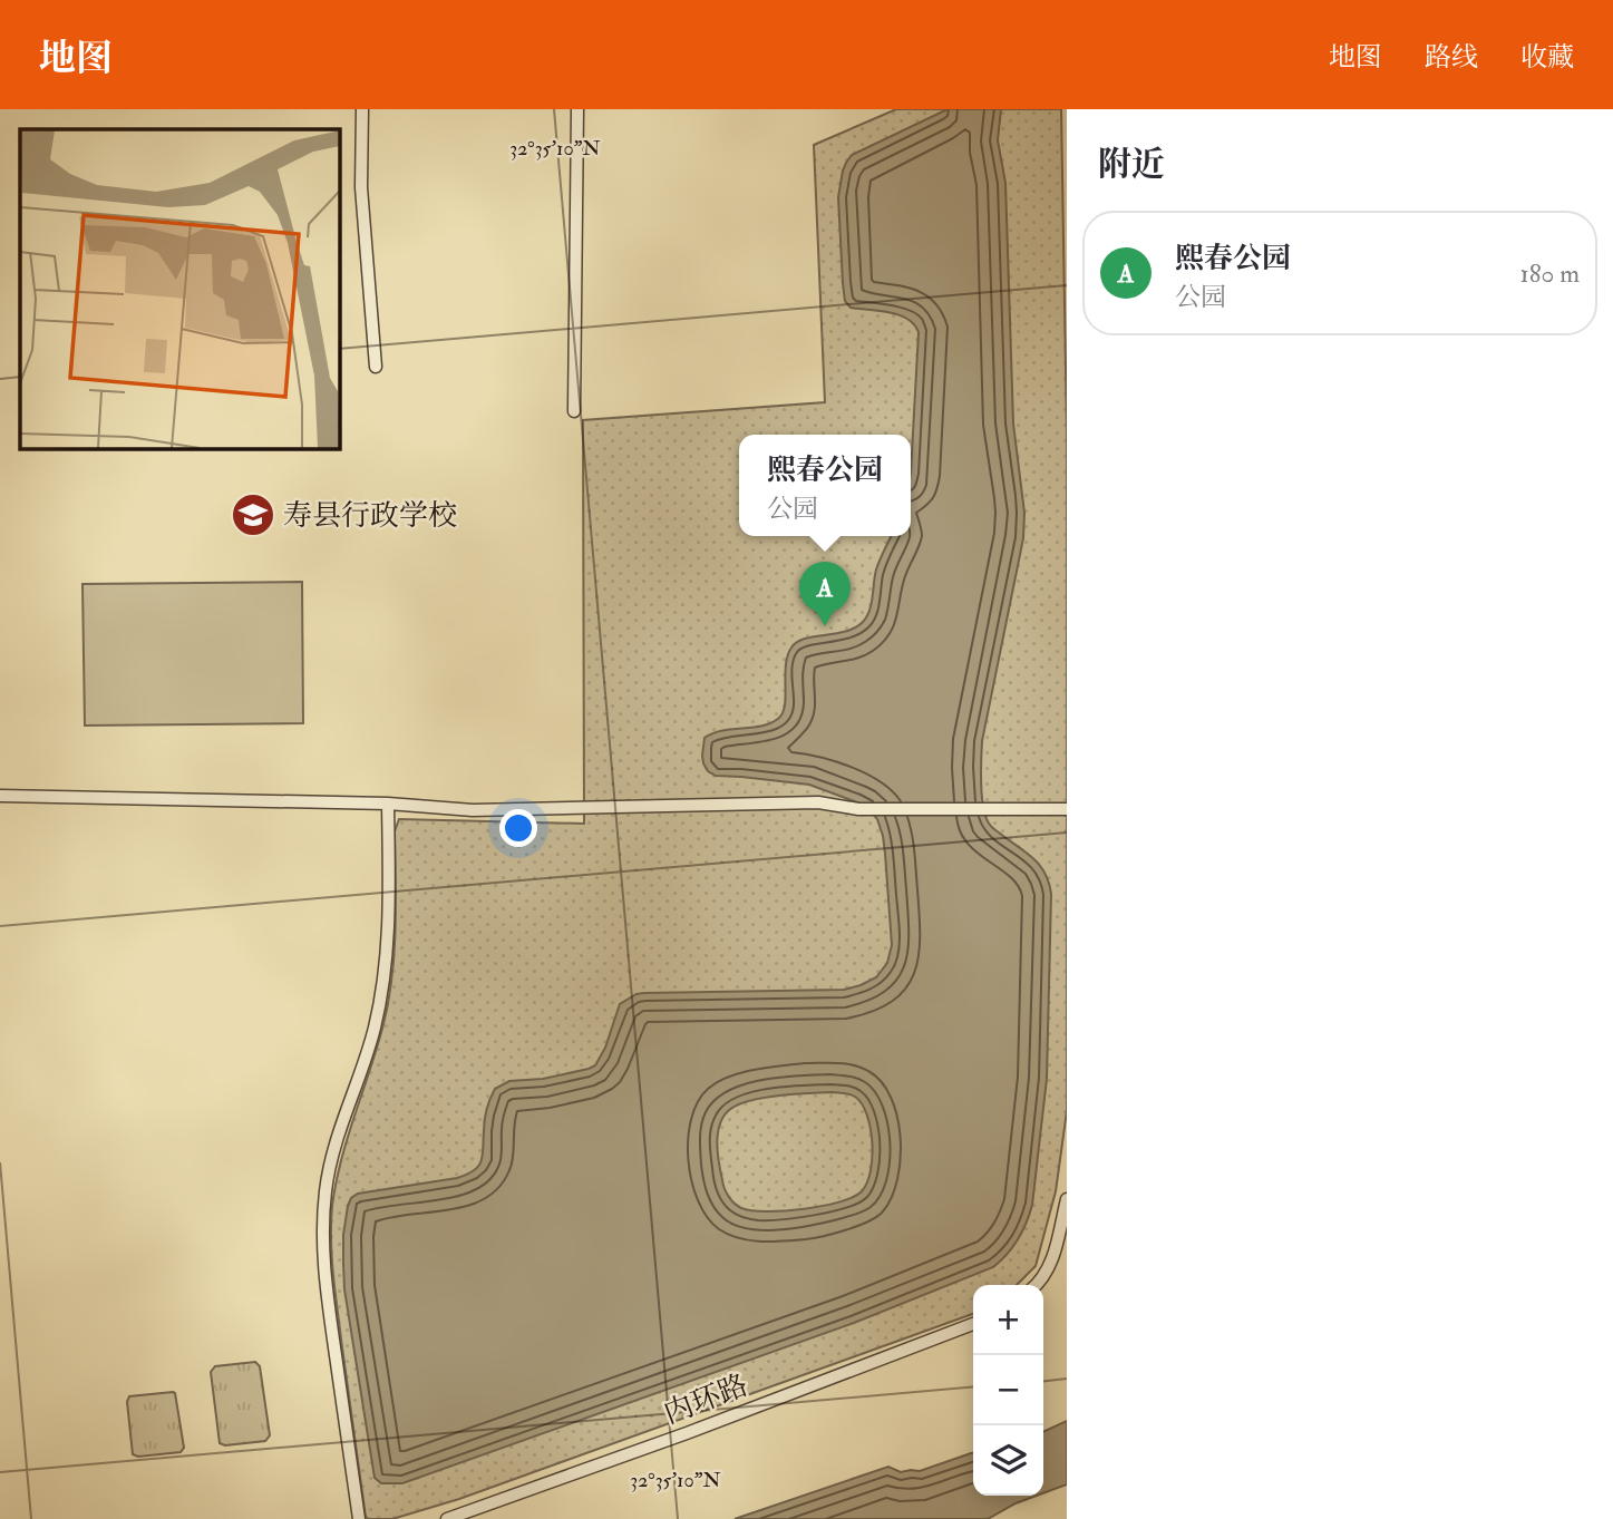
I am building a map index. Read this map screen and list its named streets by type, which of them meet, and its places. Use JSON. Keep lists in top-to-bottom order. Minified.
{"streets":{"street":["内环路"]},"places":{"school or university":["寿县行政学校"]},"page":{"header":"地图","nav":["地图","路线","收藏"],"heading":"附近","list":[{"mark":"A","name":"熙春公园","note":"公园","value":"180 m"}],"popup":["熙春公园","公园"],"pins":"A","map_buttons":["+","−"]},"coordinates":["32°35'10\"N"]}
